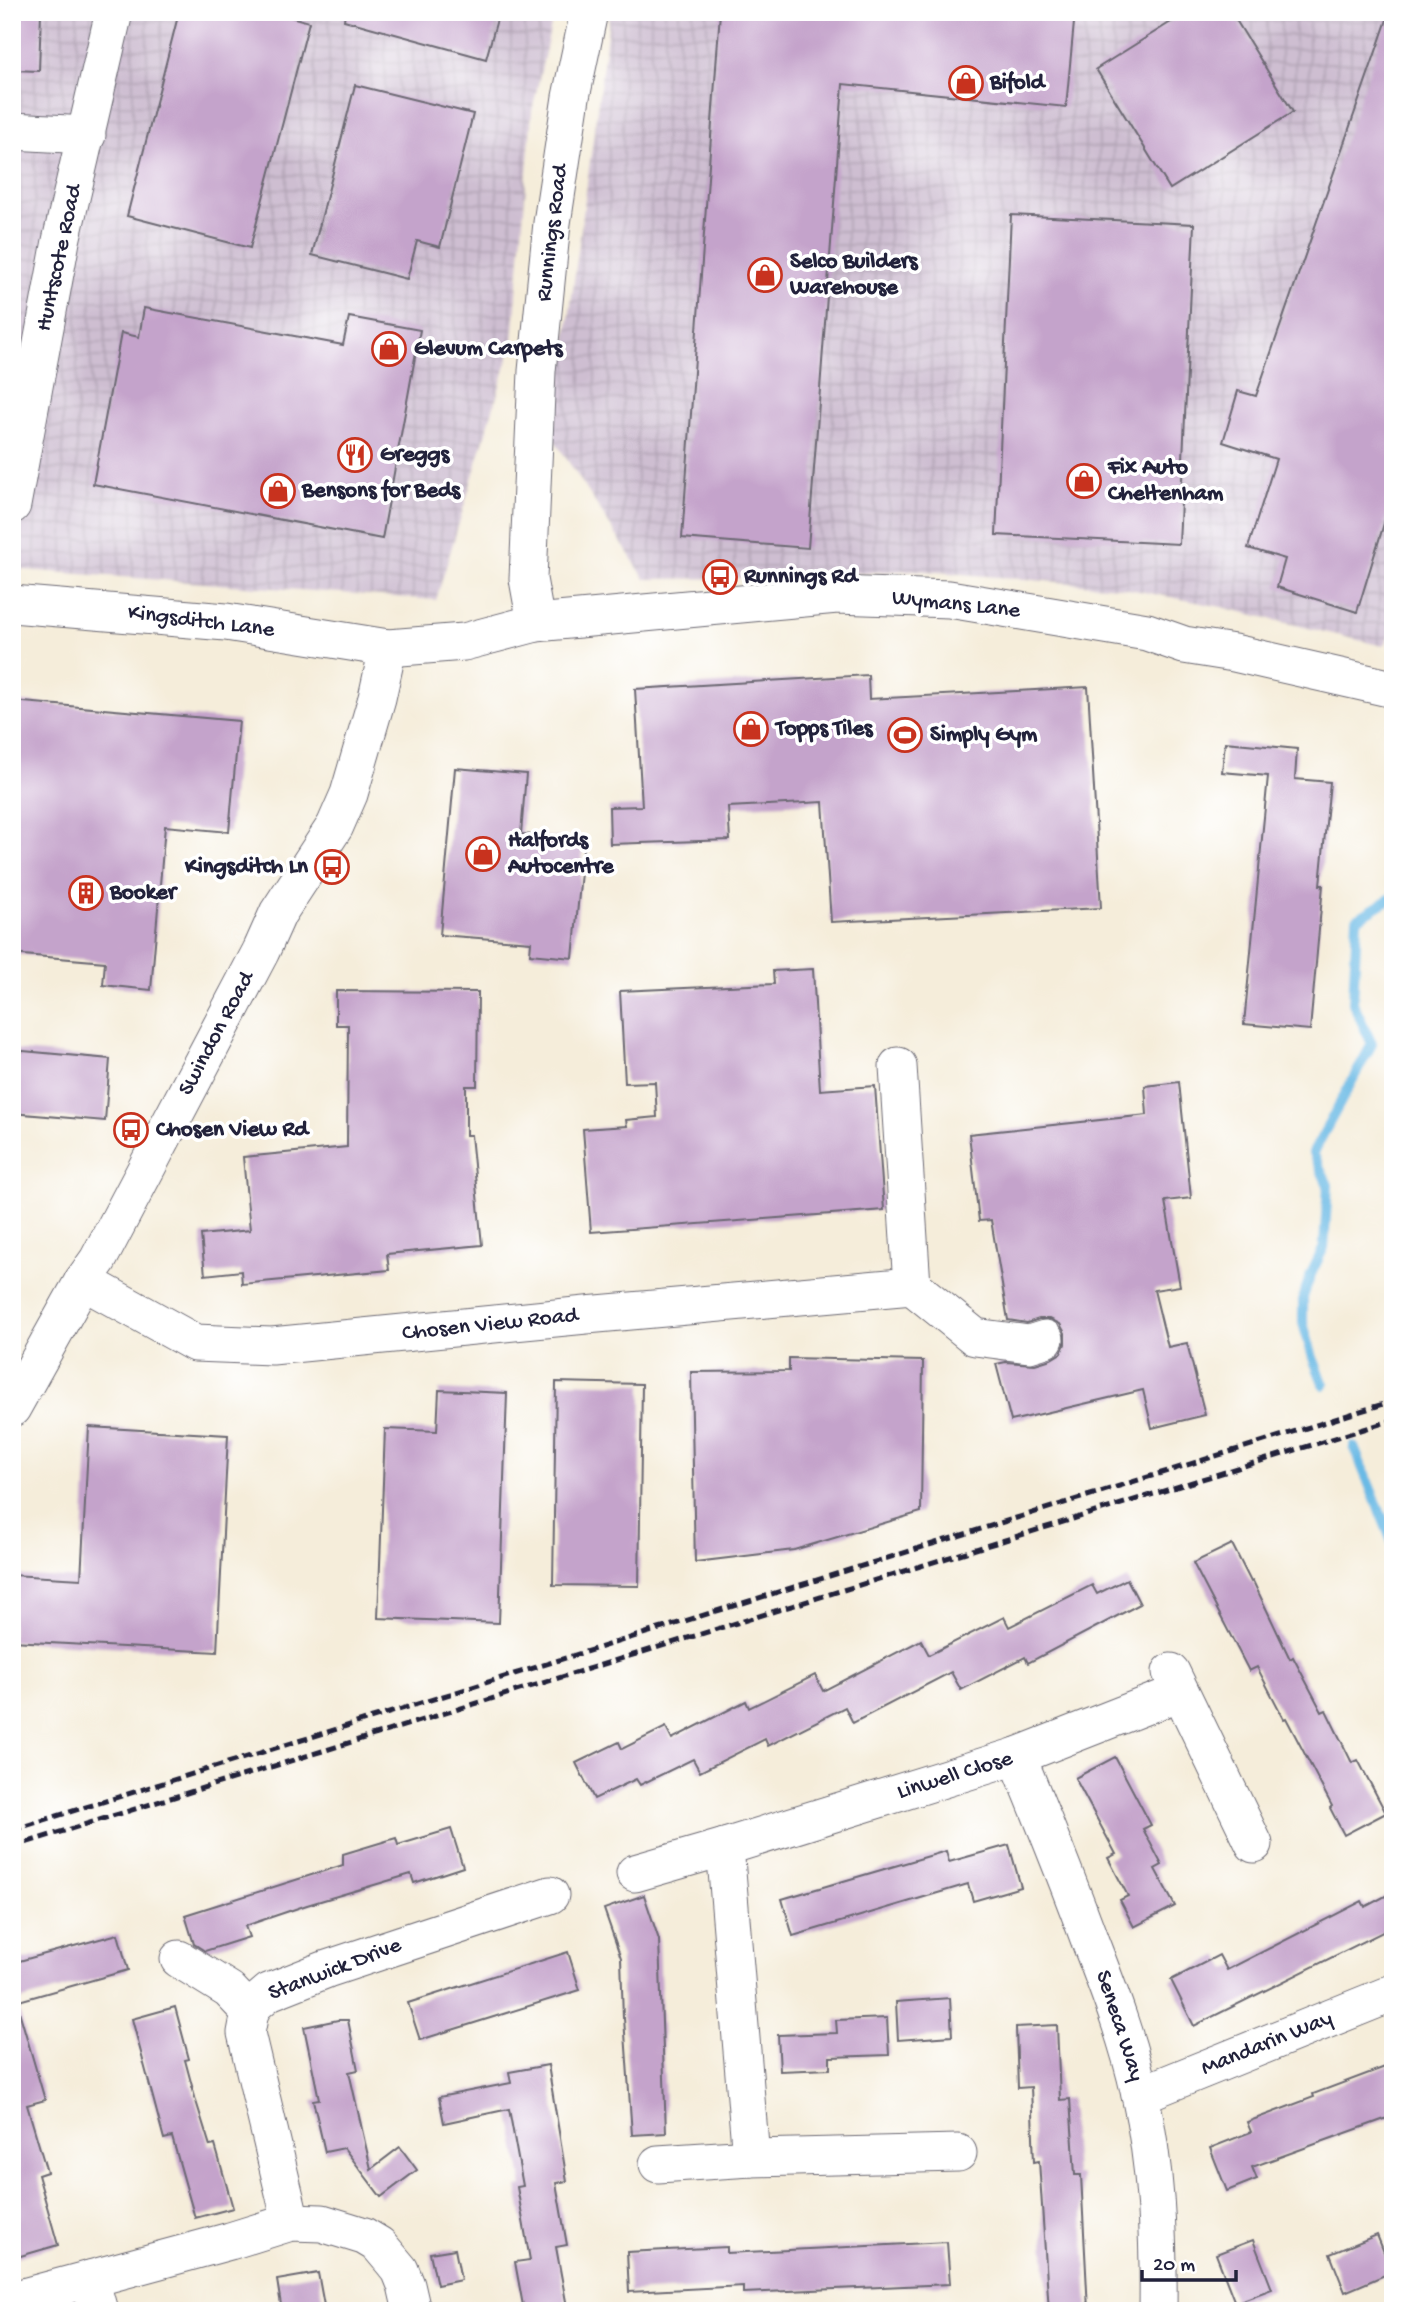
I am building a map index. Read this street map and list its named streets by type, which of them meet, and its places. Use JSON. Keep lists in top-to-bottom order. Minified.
{"streets":{"street":["Runnings Road","Huntscote Road","Wymans Lane","Kingsditch Lane","Swindon Road","Chosen View Road","Linwell Close","Stanwick Drive","Seneca Way","Mandarin Way"]},"crossings":[["Runnings Road","Wymans Lane"],["Wymans Lane","Kingsditch Lane"],["Wymans Lane","Swindon Road"],["Kingsditch Lane","Swindon Road"],["Swindon Road","Chosen View Road"],["Linwell Close","Seneca Way"],["Seneca Way","Mandarin Way"]],"places":{"shop":["Bifold","Selco Builders Warehouse","Glevum Carpets","Fix Auto Cheltenham","Bensons for Beds","Topps Tiles","Halfords Autocentre"],"restaurant":["Greggs"],"bus stop":["Runnings Rd","Kingsditch Ln","Chosen View Rd"],"sports":["Simply Gym"],"building":["Booker"]},"scale_bar":"20 m"}
